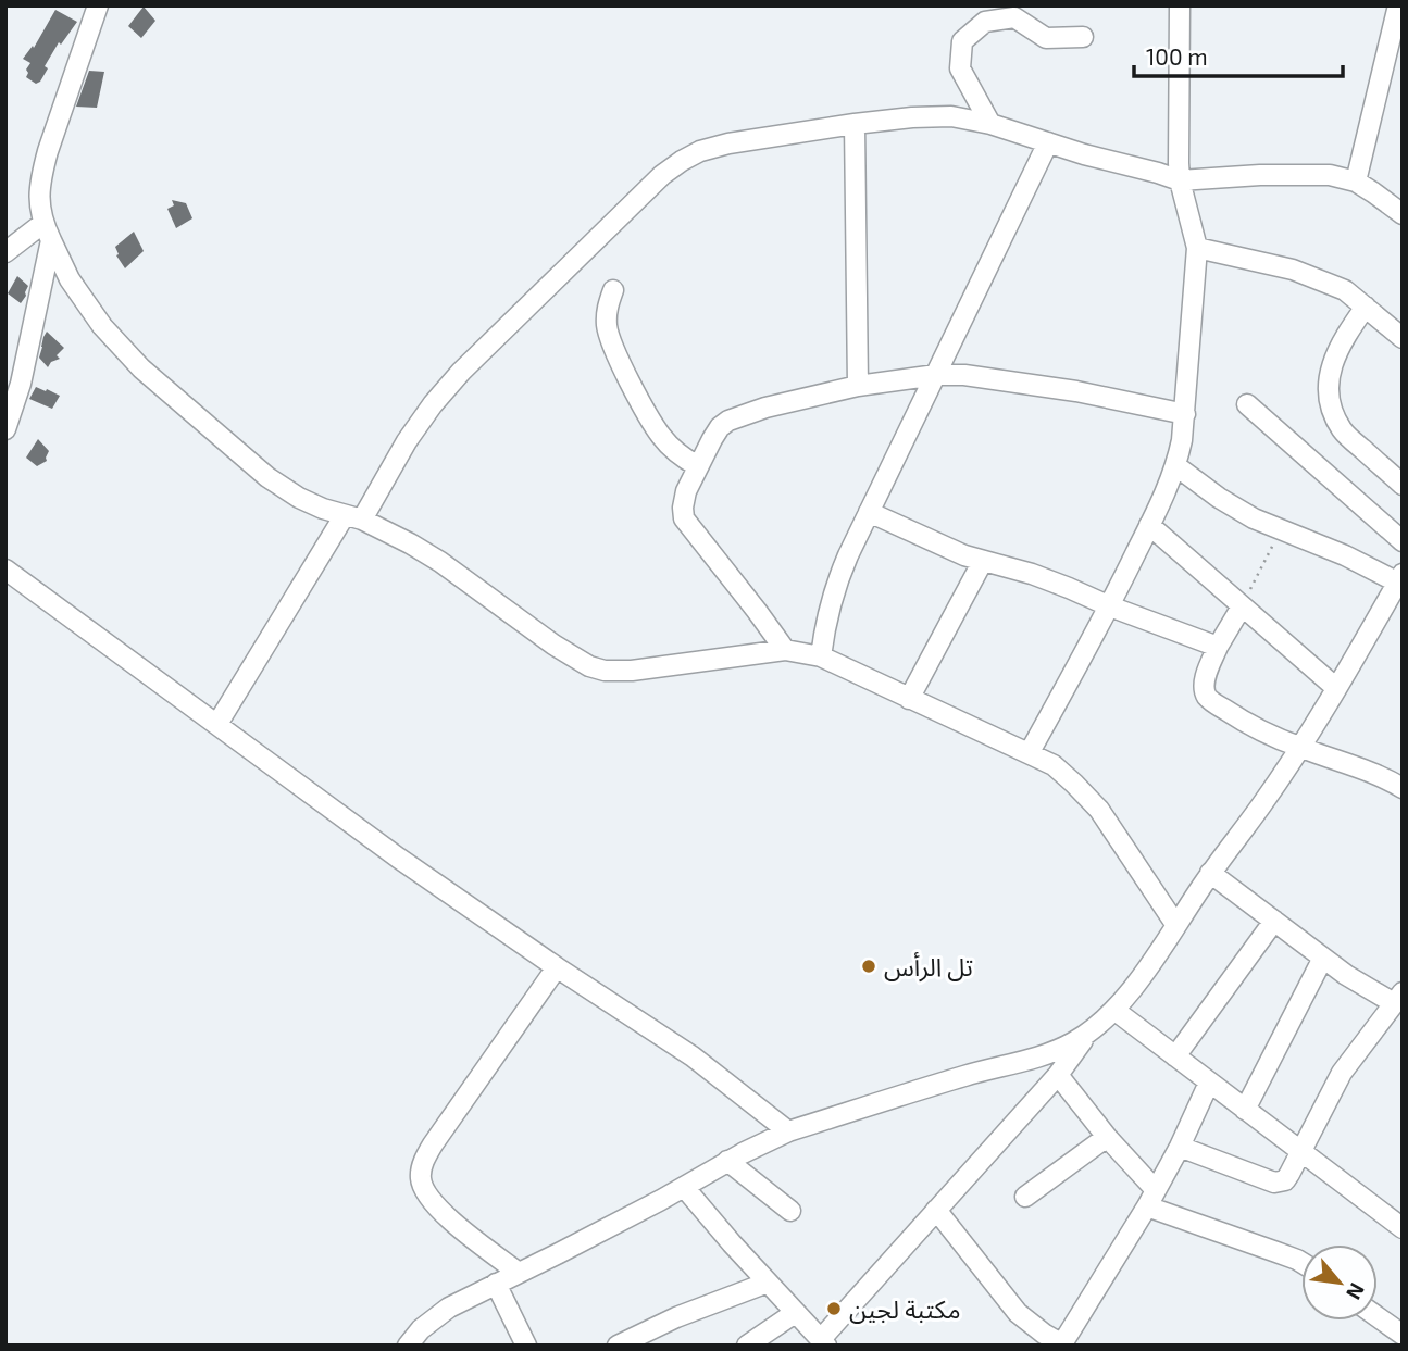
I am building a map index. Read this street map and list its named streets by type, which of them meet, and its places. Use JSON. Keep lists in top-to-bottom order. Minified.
{"places":["تل الرأس","مكتبة لجين"],"scale_bar":"100 m","north":"bottom right"}
